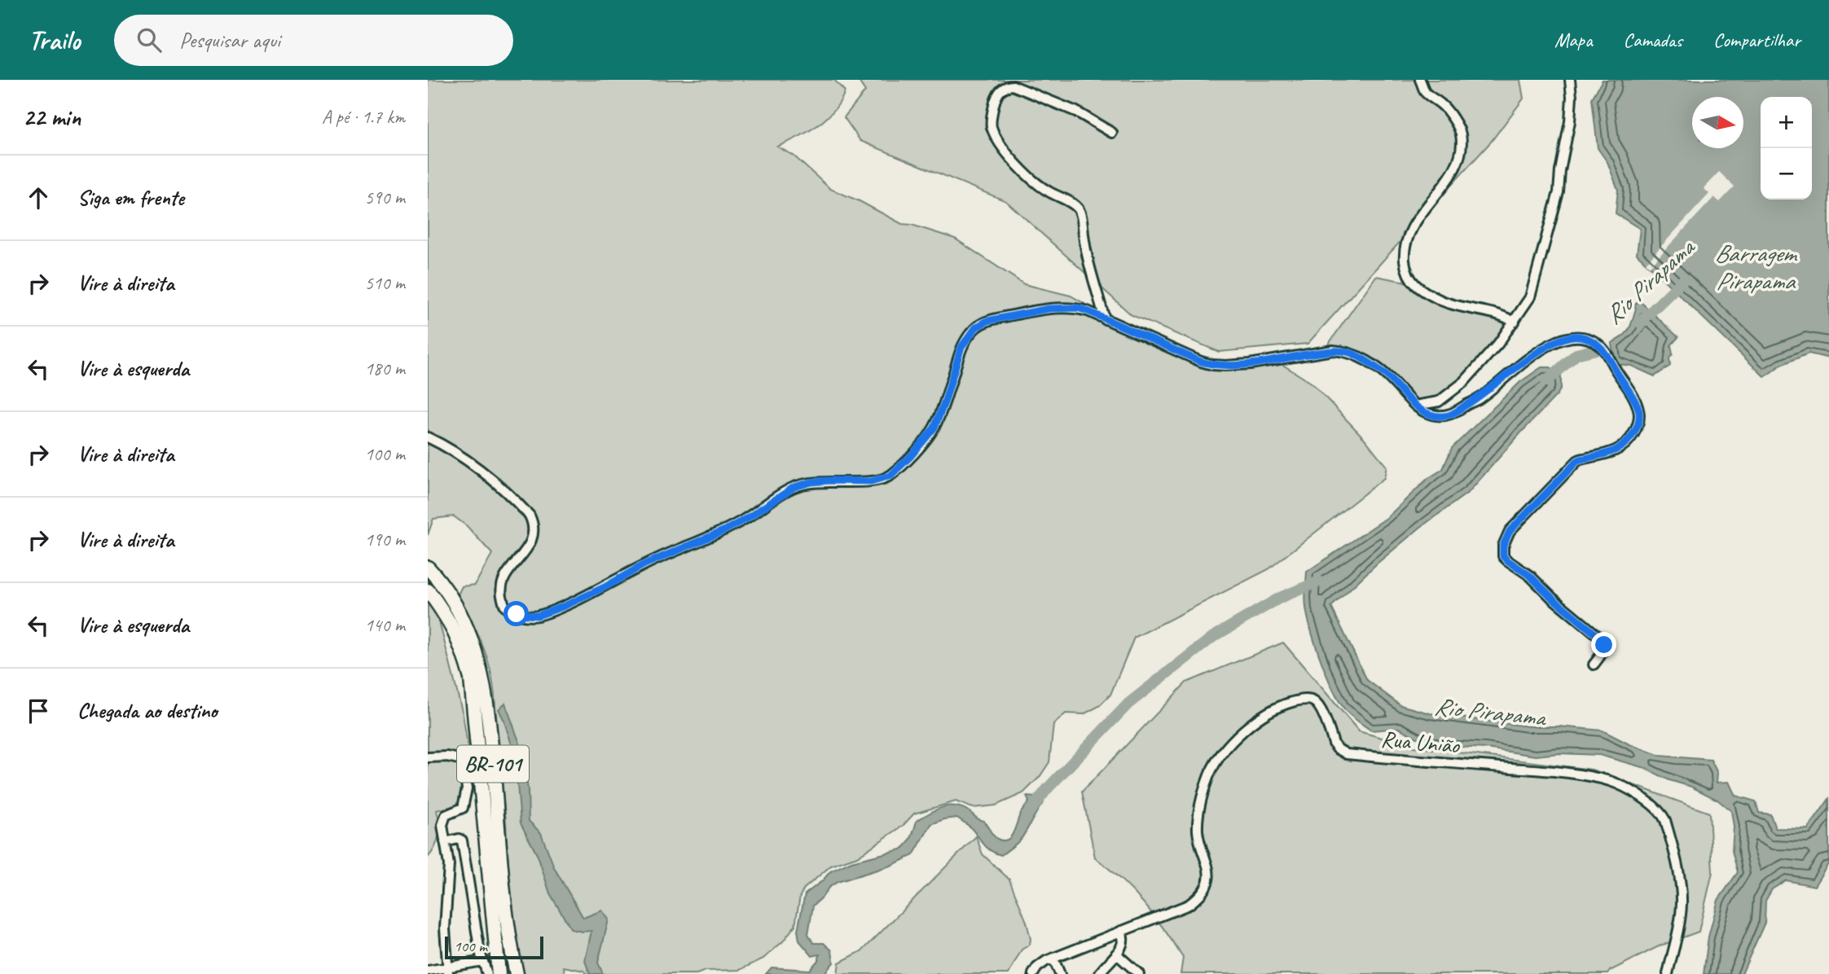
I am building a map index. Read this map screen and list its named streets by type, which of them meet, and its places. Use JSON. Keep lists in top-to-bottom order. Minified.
{"streets":{"highway":["BR-101"],"street":["Rua União"]},"water":["Barragem Pirapama","Rio Pirapama"],"scale_bar":"100 m","north":"right","page":{"header":"Trailo","search":"Pesquisar aqui","nav":["Mapa","Camadas","Compartilhar"],"heading":["22 min","A pé · 1.7 km"],"map_buttons":["+","−"],"list":[["Siga em frente","590 m"],["Vire à direita","510 m"],["Vire à esquerda","180 m"],["Vire à direita","100 m"],["Vire à direita","190 m"],["Vire à esquerda","140 m"],"Chegada ao destino"],"scale":"100 m"}}
